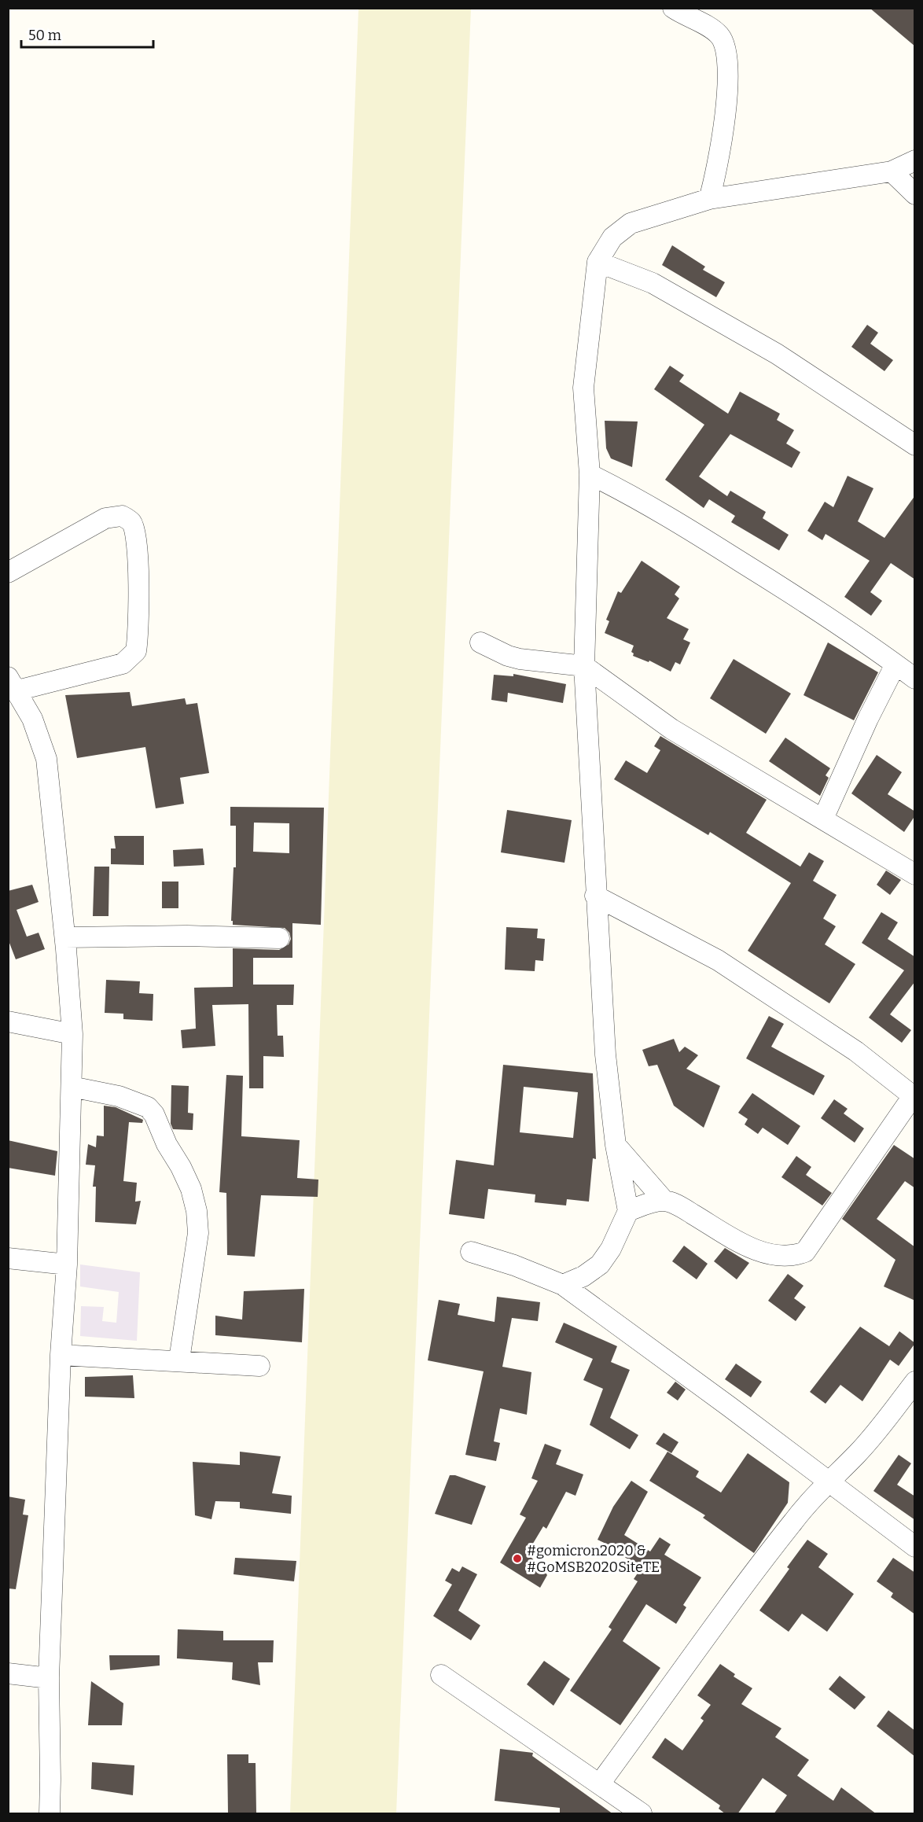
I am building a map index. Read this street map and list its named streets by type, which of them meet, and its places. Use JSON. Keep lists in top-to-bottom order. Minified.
{"places":["#gomicron2020 & #GoMSB2020SiteTE"],"scale_bar":"50 m"}
